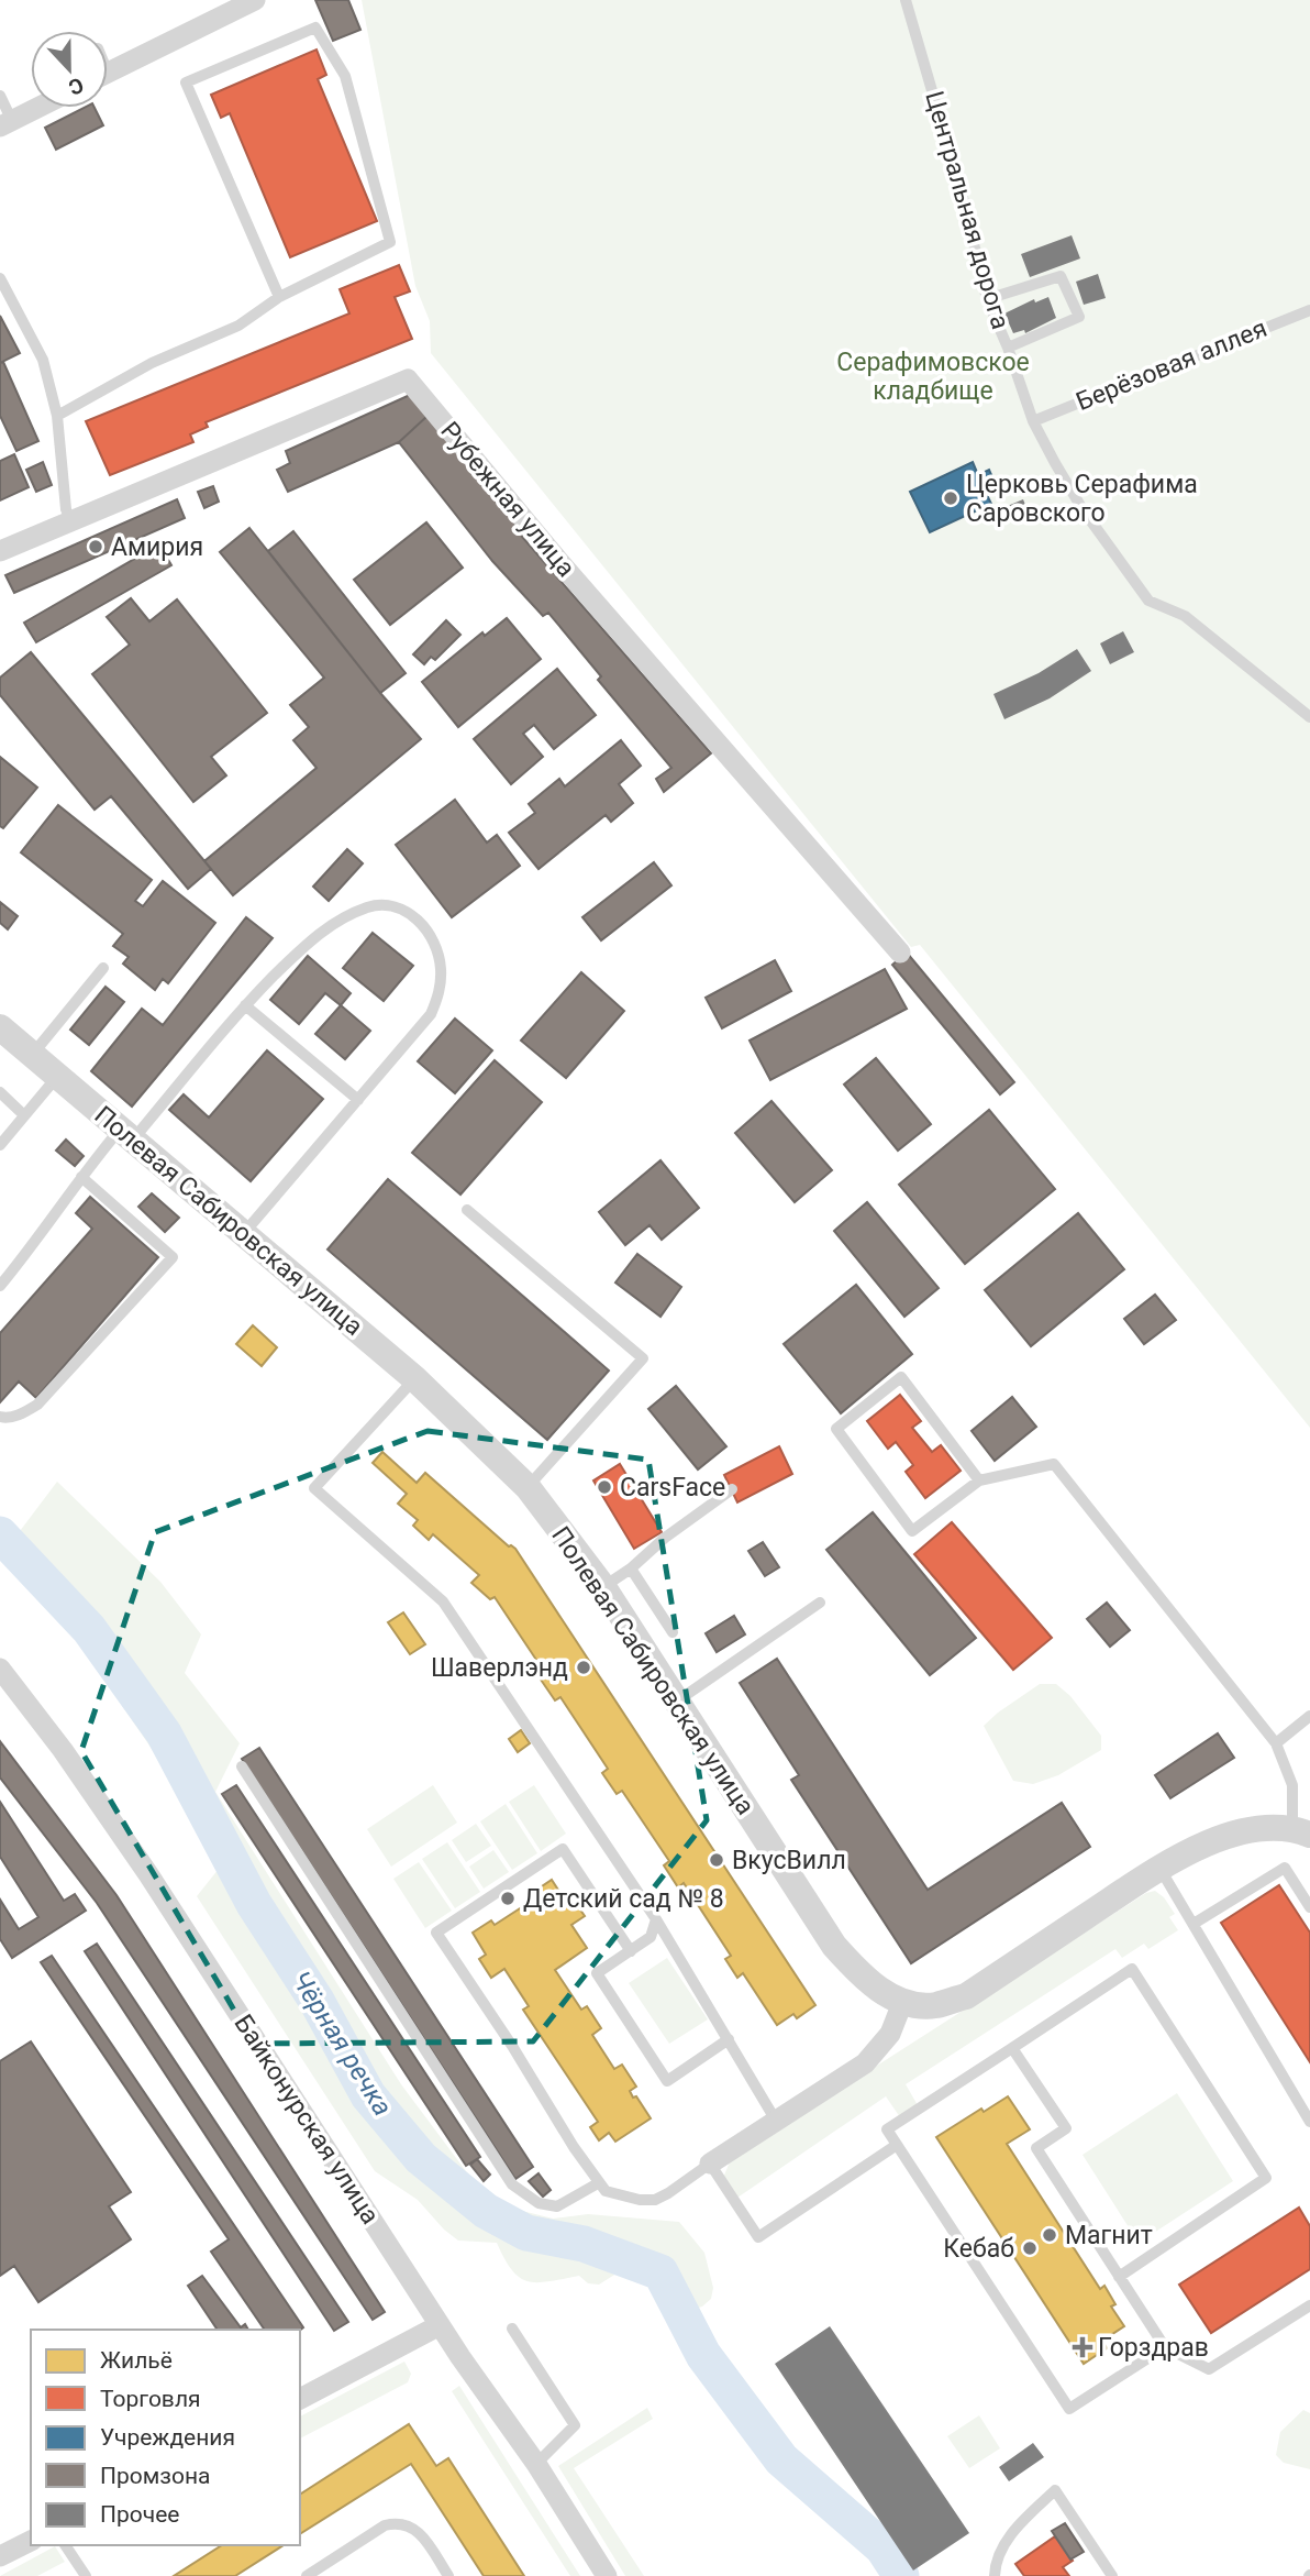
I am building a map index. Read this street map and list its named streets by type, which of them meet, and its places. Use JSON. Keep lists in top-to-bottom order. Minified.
{"streets":{"street":["Рубежная улица","Полевая Сабировская улица","Байконурская улица"],"lane":["Центральная дорога","Берёзовая аллея"]},"crossings":[["Центральная дорога","Берёзовая аллея"]],"water":["Чёрная речка"],"parks":["Серафимовское кладбище"],"places":{"other":["Церковь Серафима Саровского","Амирия","CarsFace","Шаверлэнд","ВкусВилл","Детский сад № 8","Магнит","Кебаб"],"health":["Горздрав"]},"legend":["Жильё","Торговля","Учреждения","Промзона","Прочее"],"north":"bottom"}
